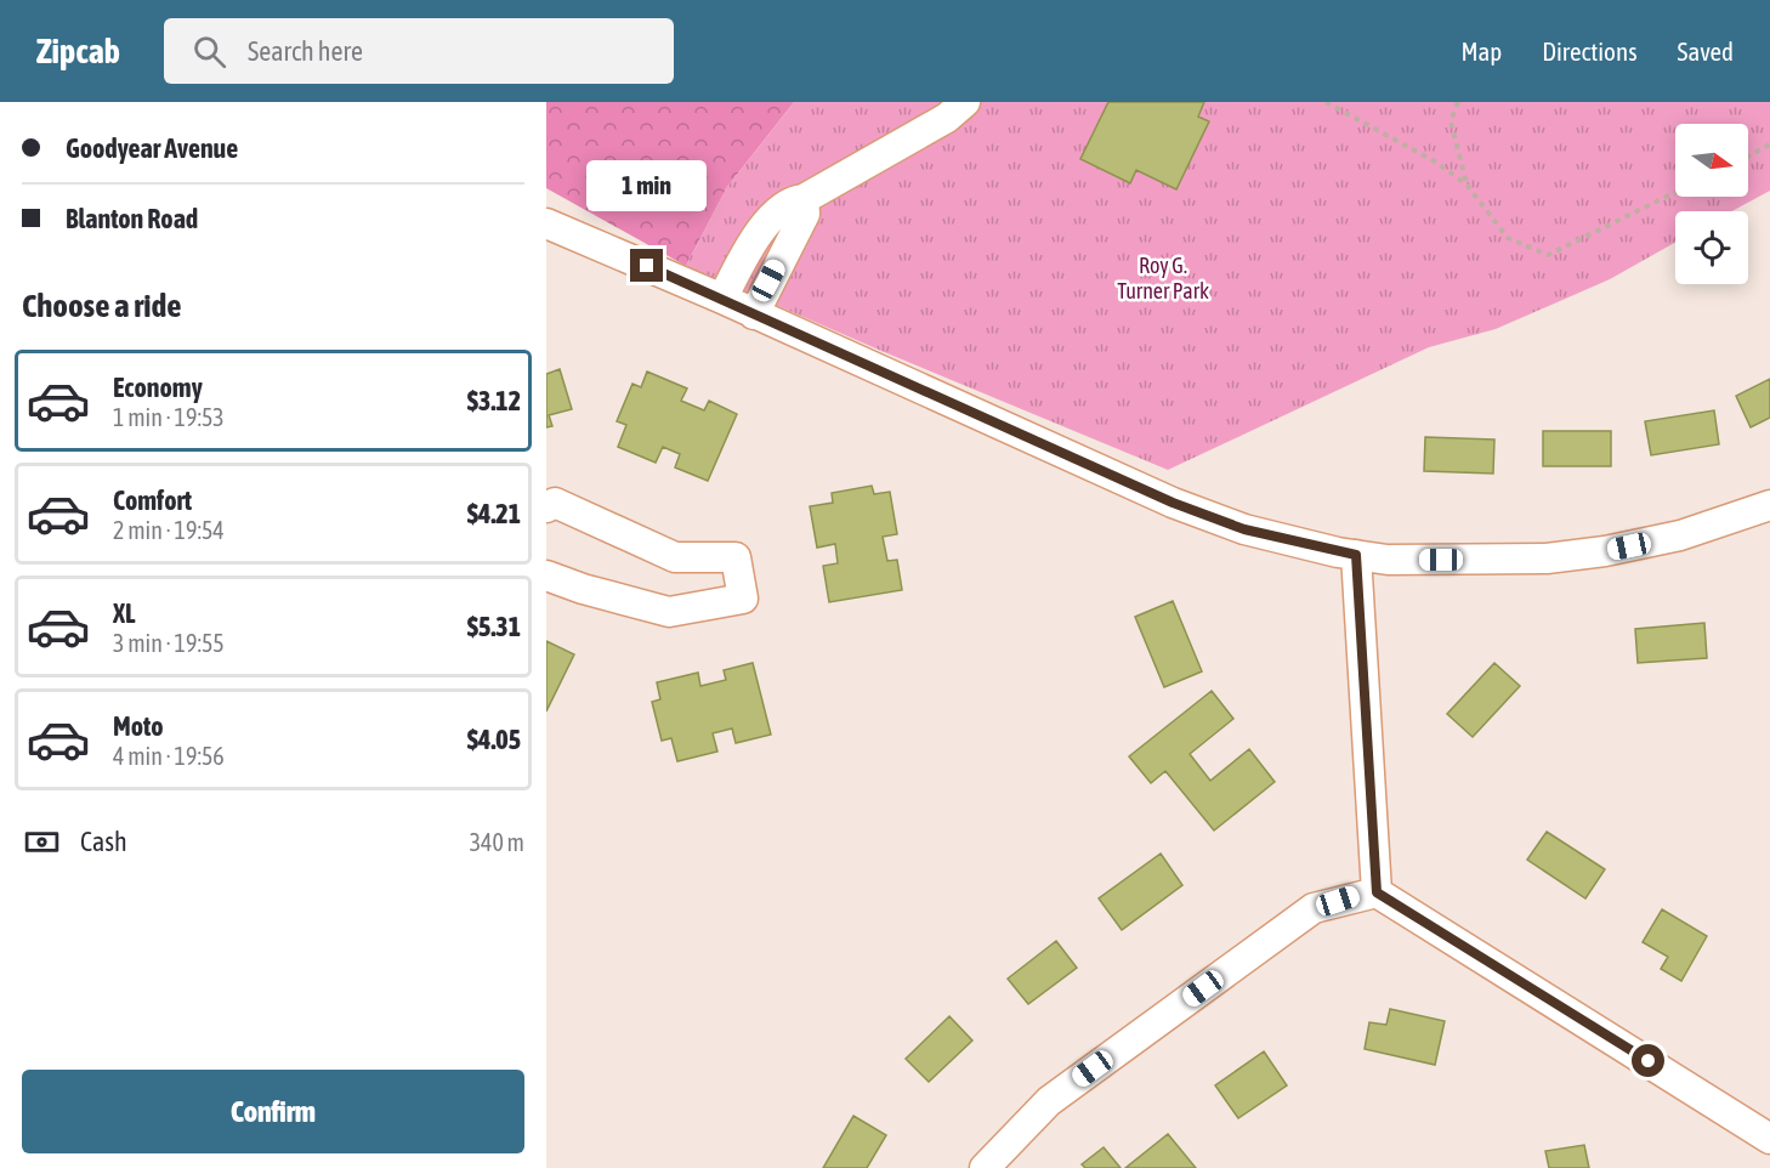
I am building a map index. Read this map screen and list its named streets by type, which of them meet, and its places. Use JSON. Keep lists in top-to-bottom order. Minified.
{"parks":["Roy G. Turner Park"],"north":"right","page":{"header":"Zipcab","search":"Search here","nav":["Map","Directions","Saved"],"banner":["Goodyear Avenue","Blanton Road"],"bubble":"1 min","heading":"Choose a ride","list":[{"name":"Economy","note":"1 min · 19:53","value":"$3.12"},{"name":"Comfort","note":"2 min · 19:54","value":"$4.21"},{"name":"XL","note":"3 min · 19:55","value":"$5.31"},{"name":"Moto","note":"4 min · 19:56","value":"$4.05"}],"pay":["Cash","340 m"],"buttons":"Confirm"}}
